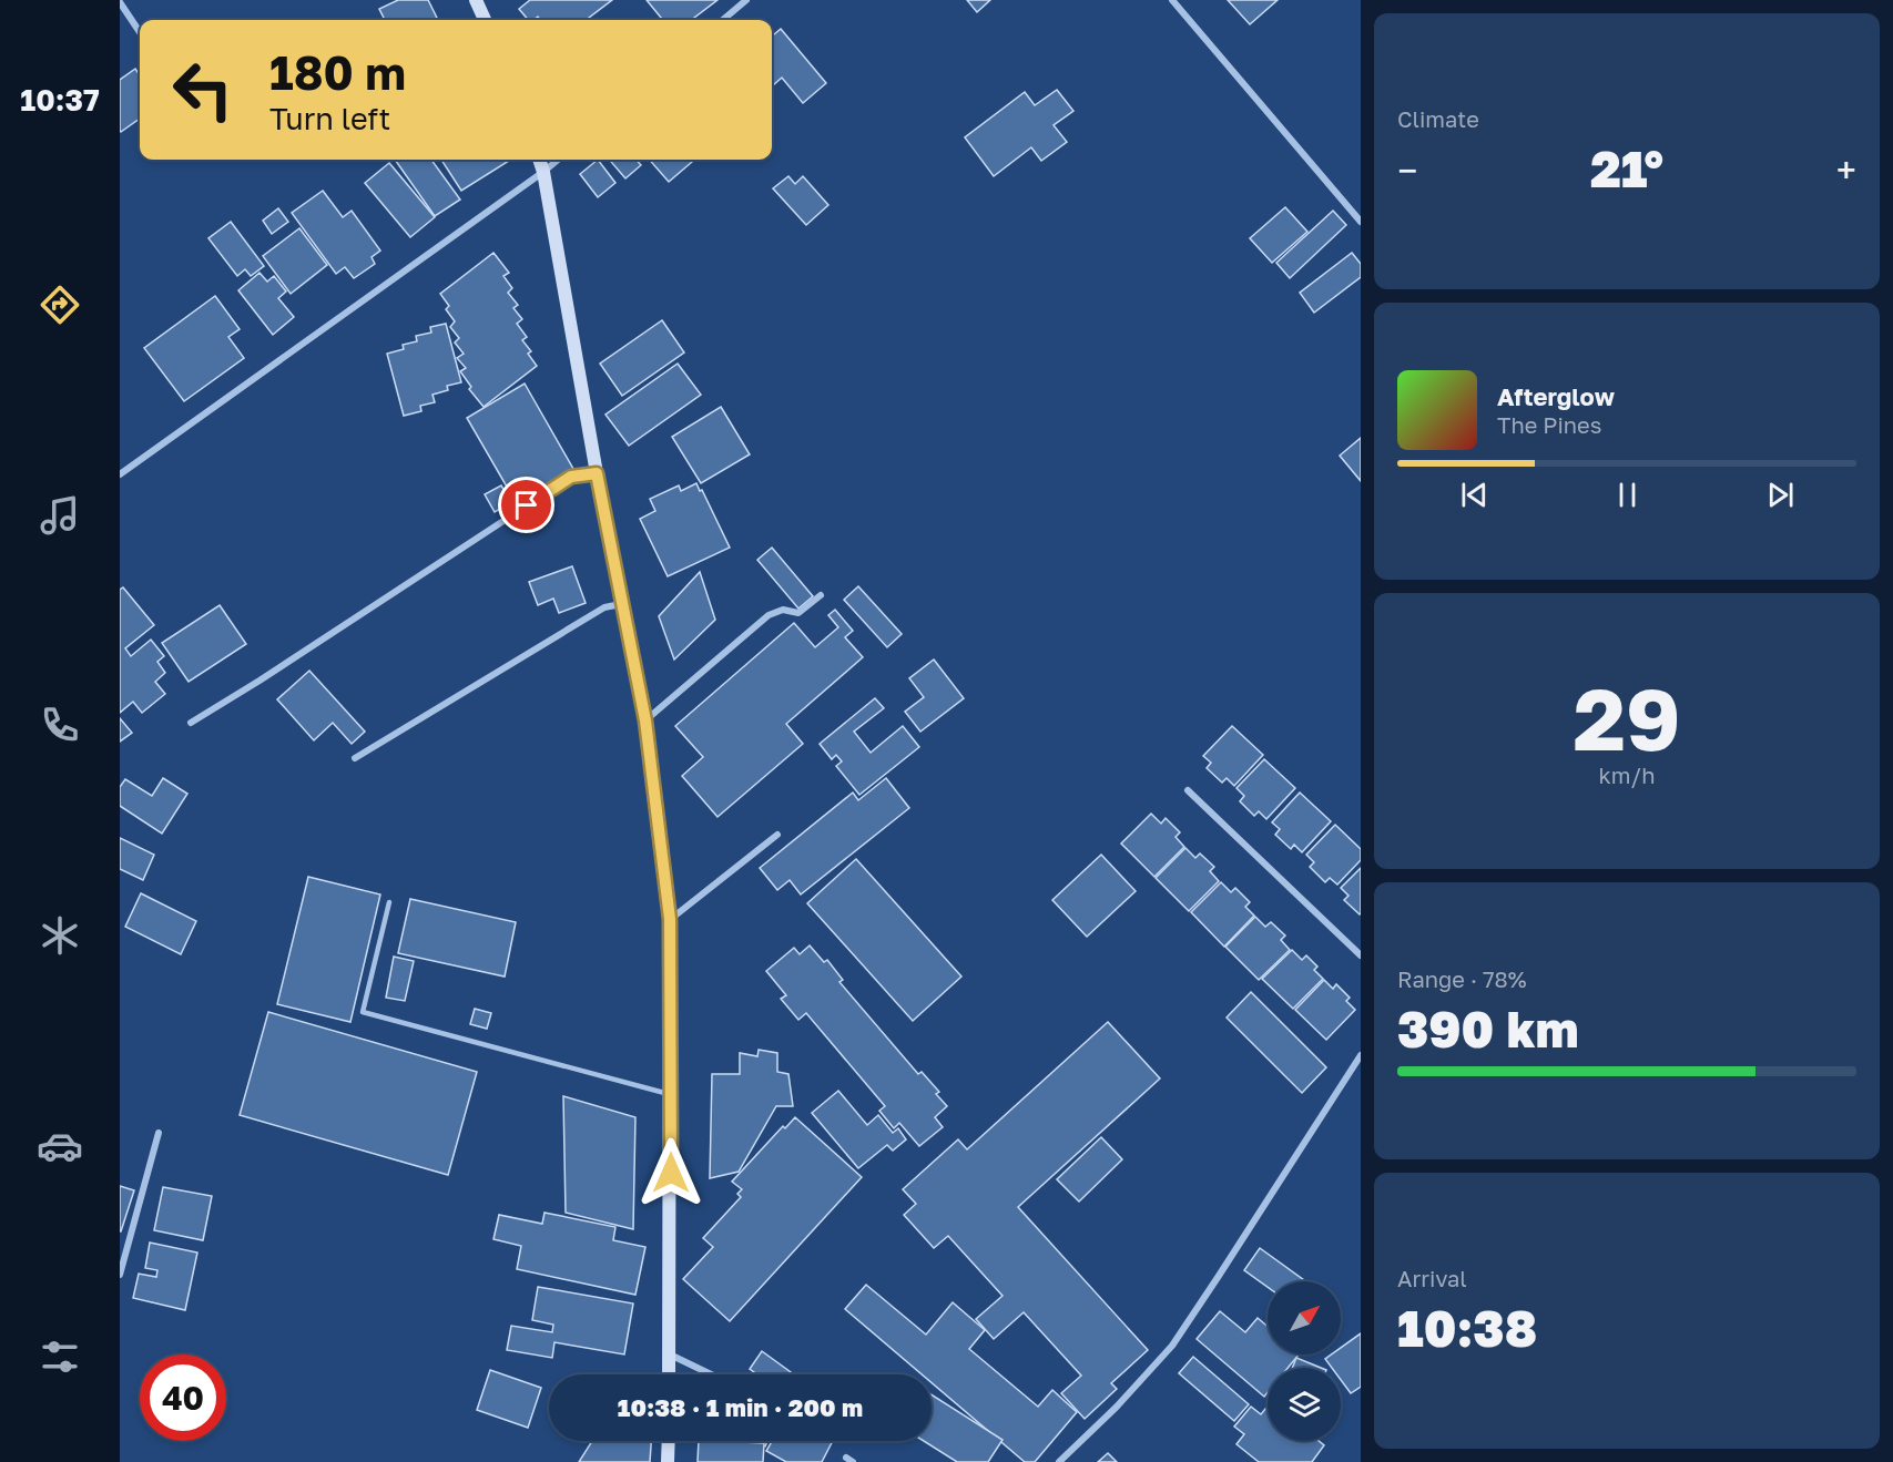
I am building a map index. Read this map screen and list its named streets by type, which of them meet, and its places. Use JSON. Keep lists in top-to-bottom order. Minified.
{"north":"top right","page":{"tabs":"10:37","tile":["Climate",["29","km/h"],["Range · 78%","390 km"],["Arrival","10:38"]],"turn":["180 m","Turn left"],"heat":["−","21°","+"],"song":["Afterglow","The Pines"],"limit":"40","trip":"10:38 · 1 min · 200 m"}}
